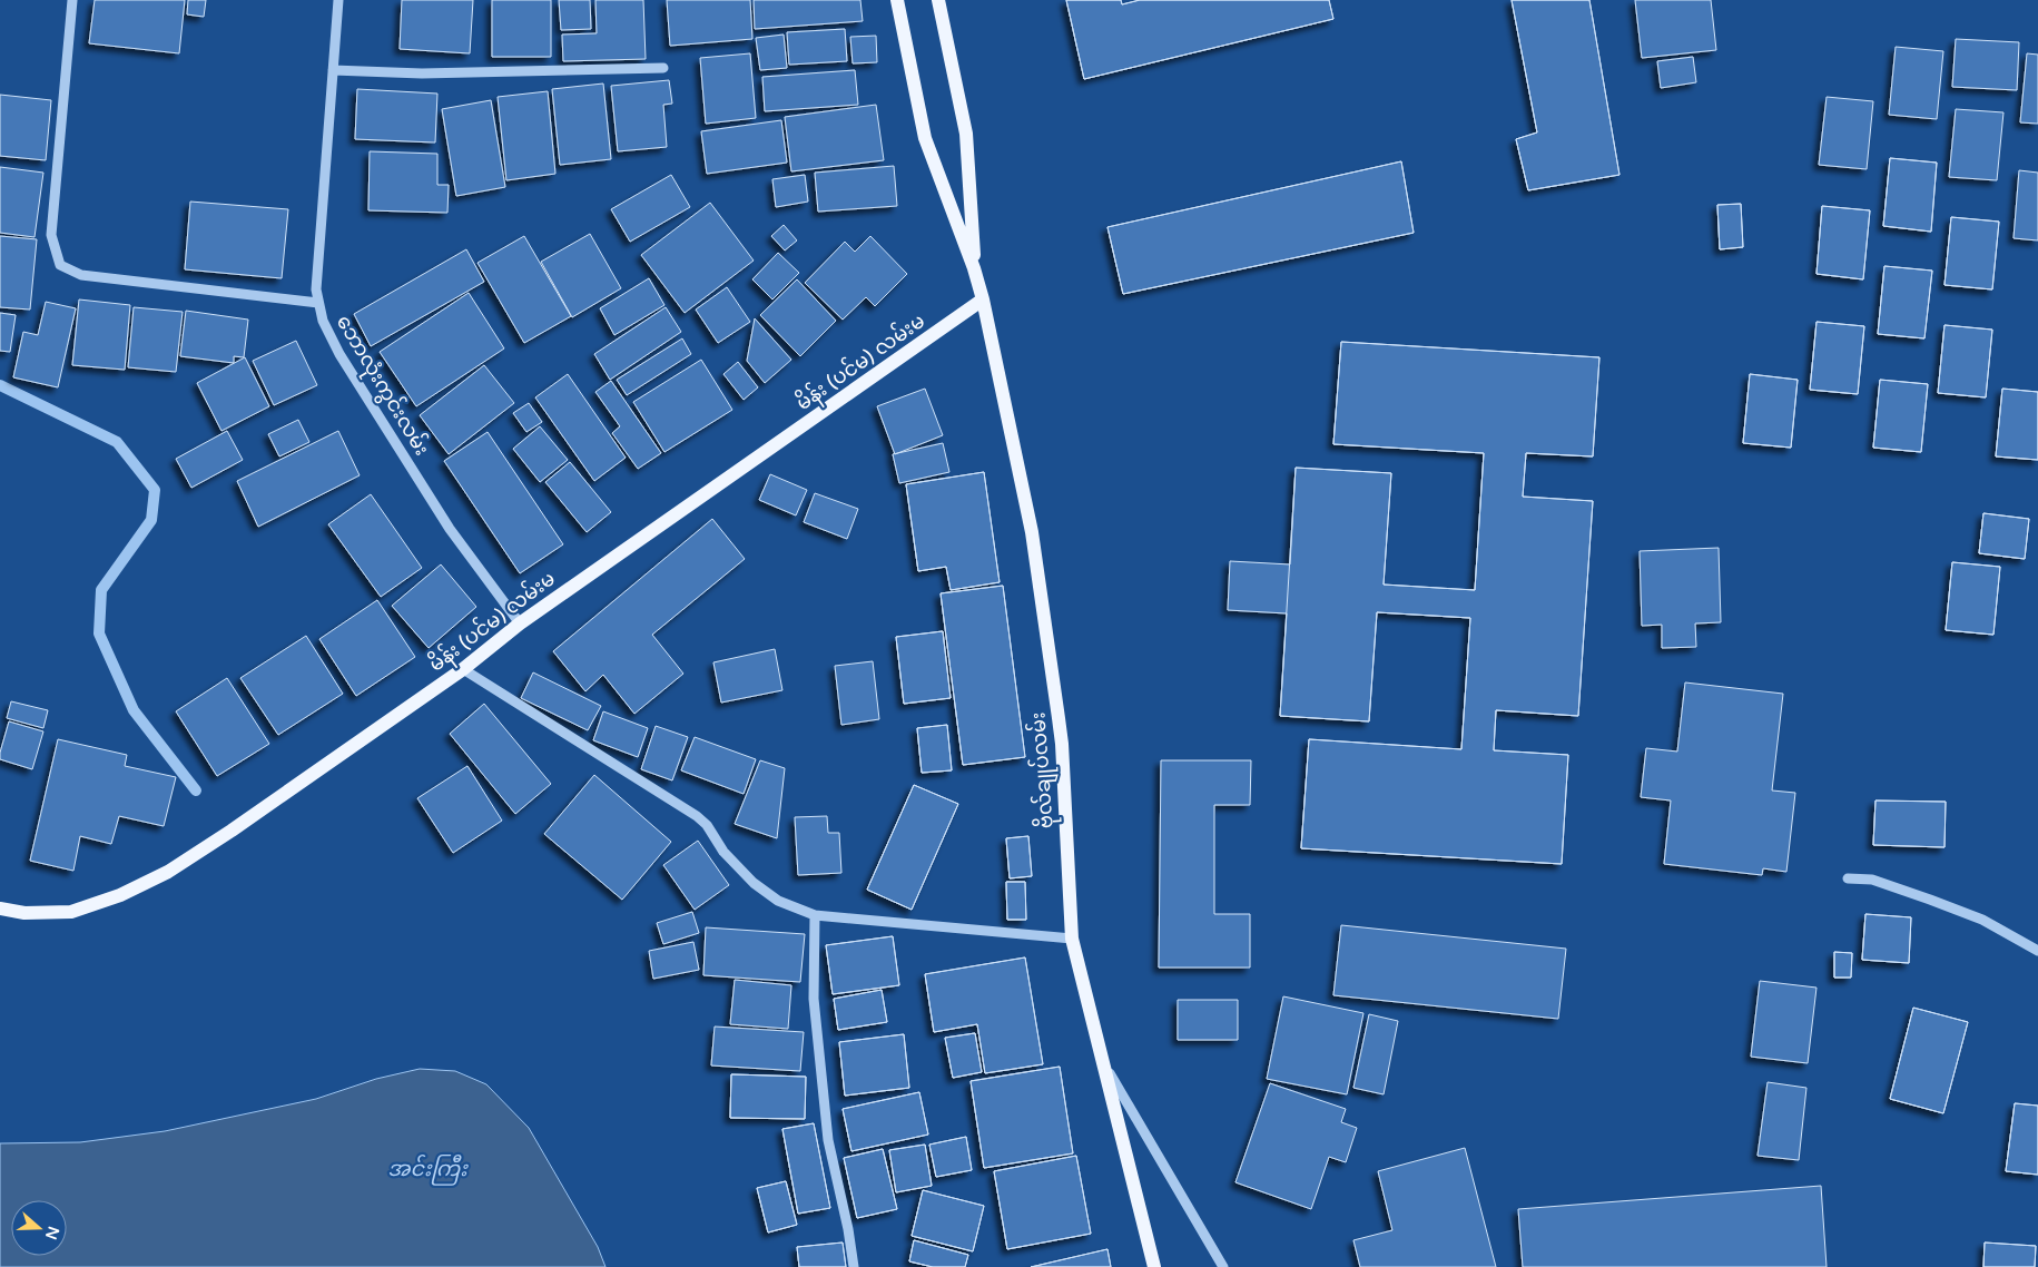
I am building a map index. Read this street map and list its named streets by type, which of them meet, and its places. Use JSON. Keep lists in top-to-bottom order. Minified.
{"streets":{"main road":["မိန်း (ပင်မ) လမ်းမ","ဗိုလ်‌ချုပ်‌လမ်း"],"street":["‌ဘောလုံးကွင်းလမ်း"]},"crossings":[["မိန်း (ပင်မ) လမ်းမ","‌ဘောလုံးကွင်းလမ်း"],["မိန်း (ပင်မ) လမ်းမ","ဗိုလ်‌ချုပ်‌လမ်း"]],"water":["အင်းကြီး"],"north":"right"}
